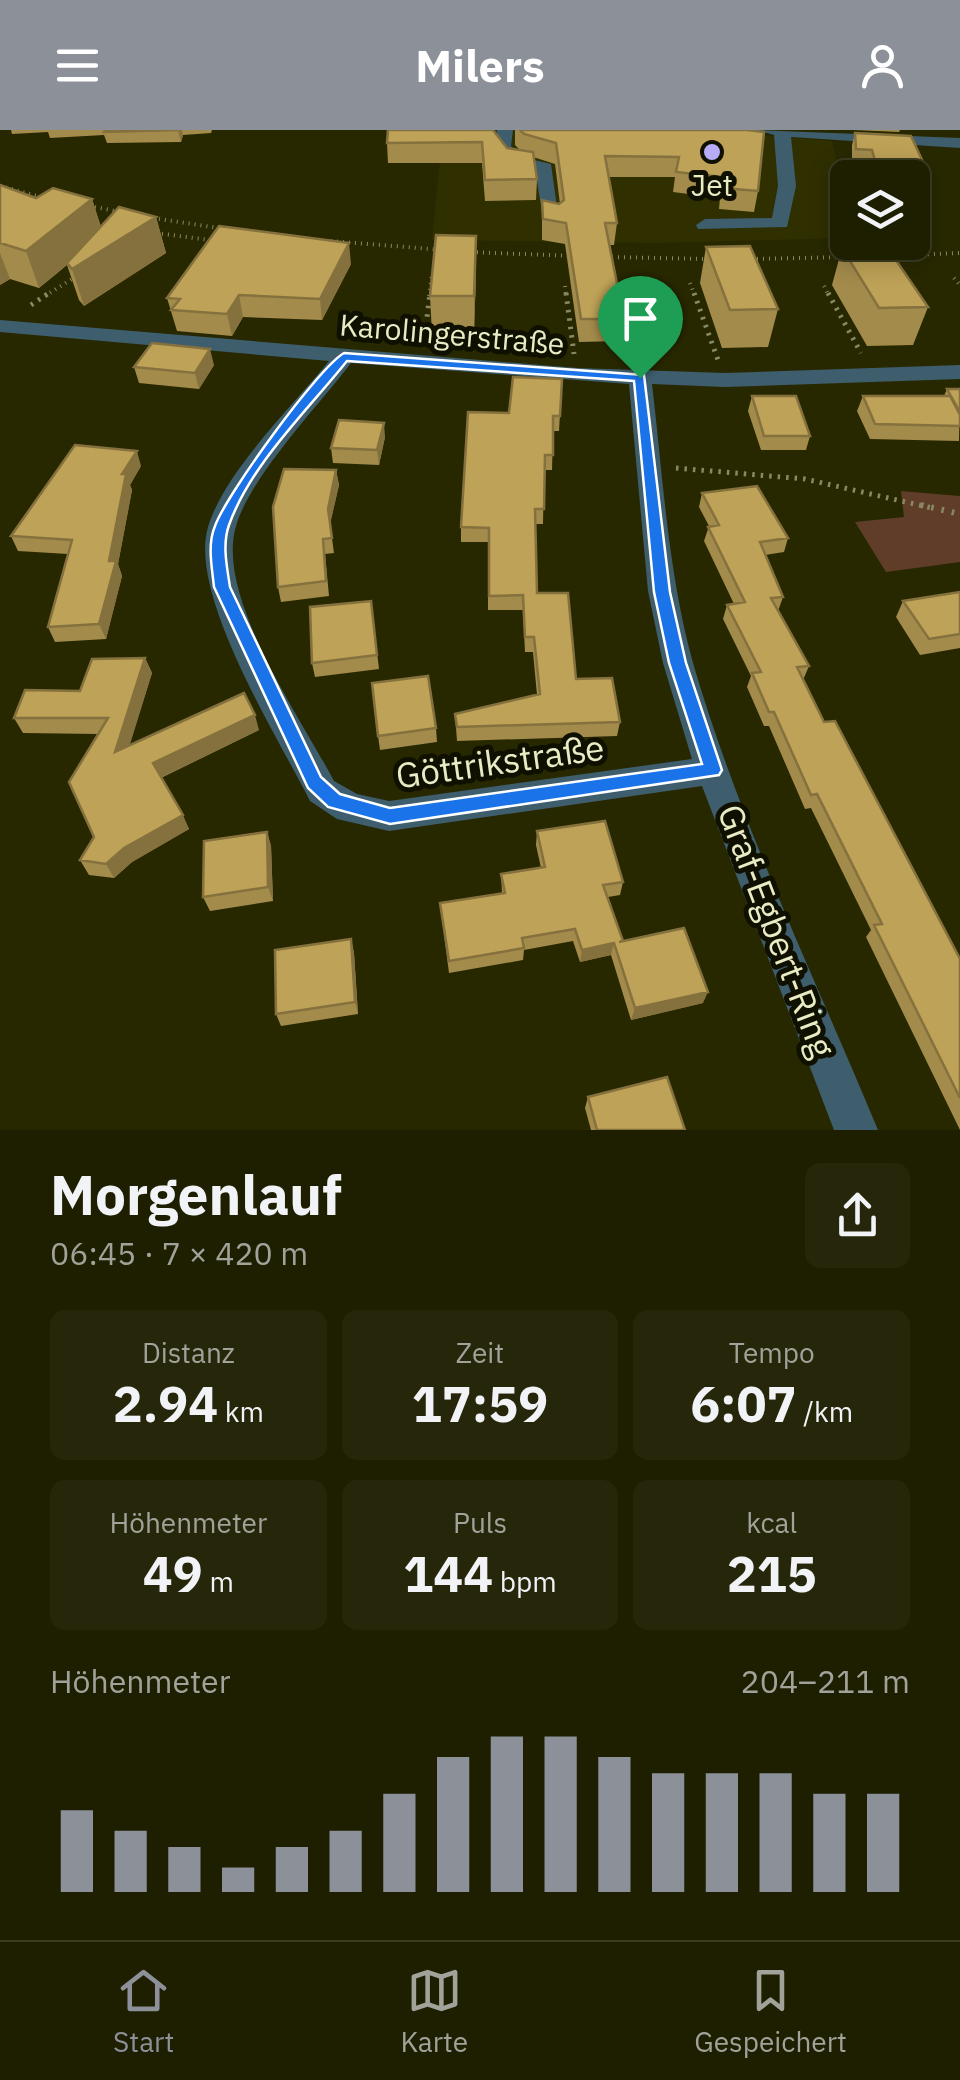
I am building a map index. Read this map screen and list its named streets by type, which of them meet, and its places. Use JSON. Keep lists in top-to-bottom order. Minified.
{"streets":{"street":["Karolingerstraße","Göttrikstraße","Graf-Egbert-Ring"]},"crossings":[["Karolingerstraße","Göttrikstraße"],["Karolingerstraße","Graf-Egbert-Ring"],["Göttrikstraße","Graf-Egbert-Ring"]],"places":["Jet"],"page":{"header":"Milers","heading":["Morgenlauf","06:45 · 7 × 420 m"],"stats":[["Distanz","2.94 km"],["Zeit","17:59"],["Tempo","6:07 /km"],["Höhenmeter","49 m"],["Puls","144 bpm"],["kcal","215"]],"chart":["Höhenmeter","204–211 m"],"tabs":["Start","Karte","Gespeichert"]}}
